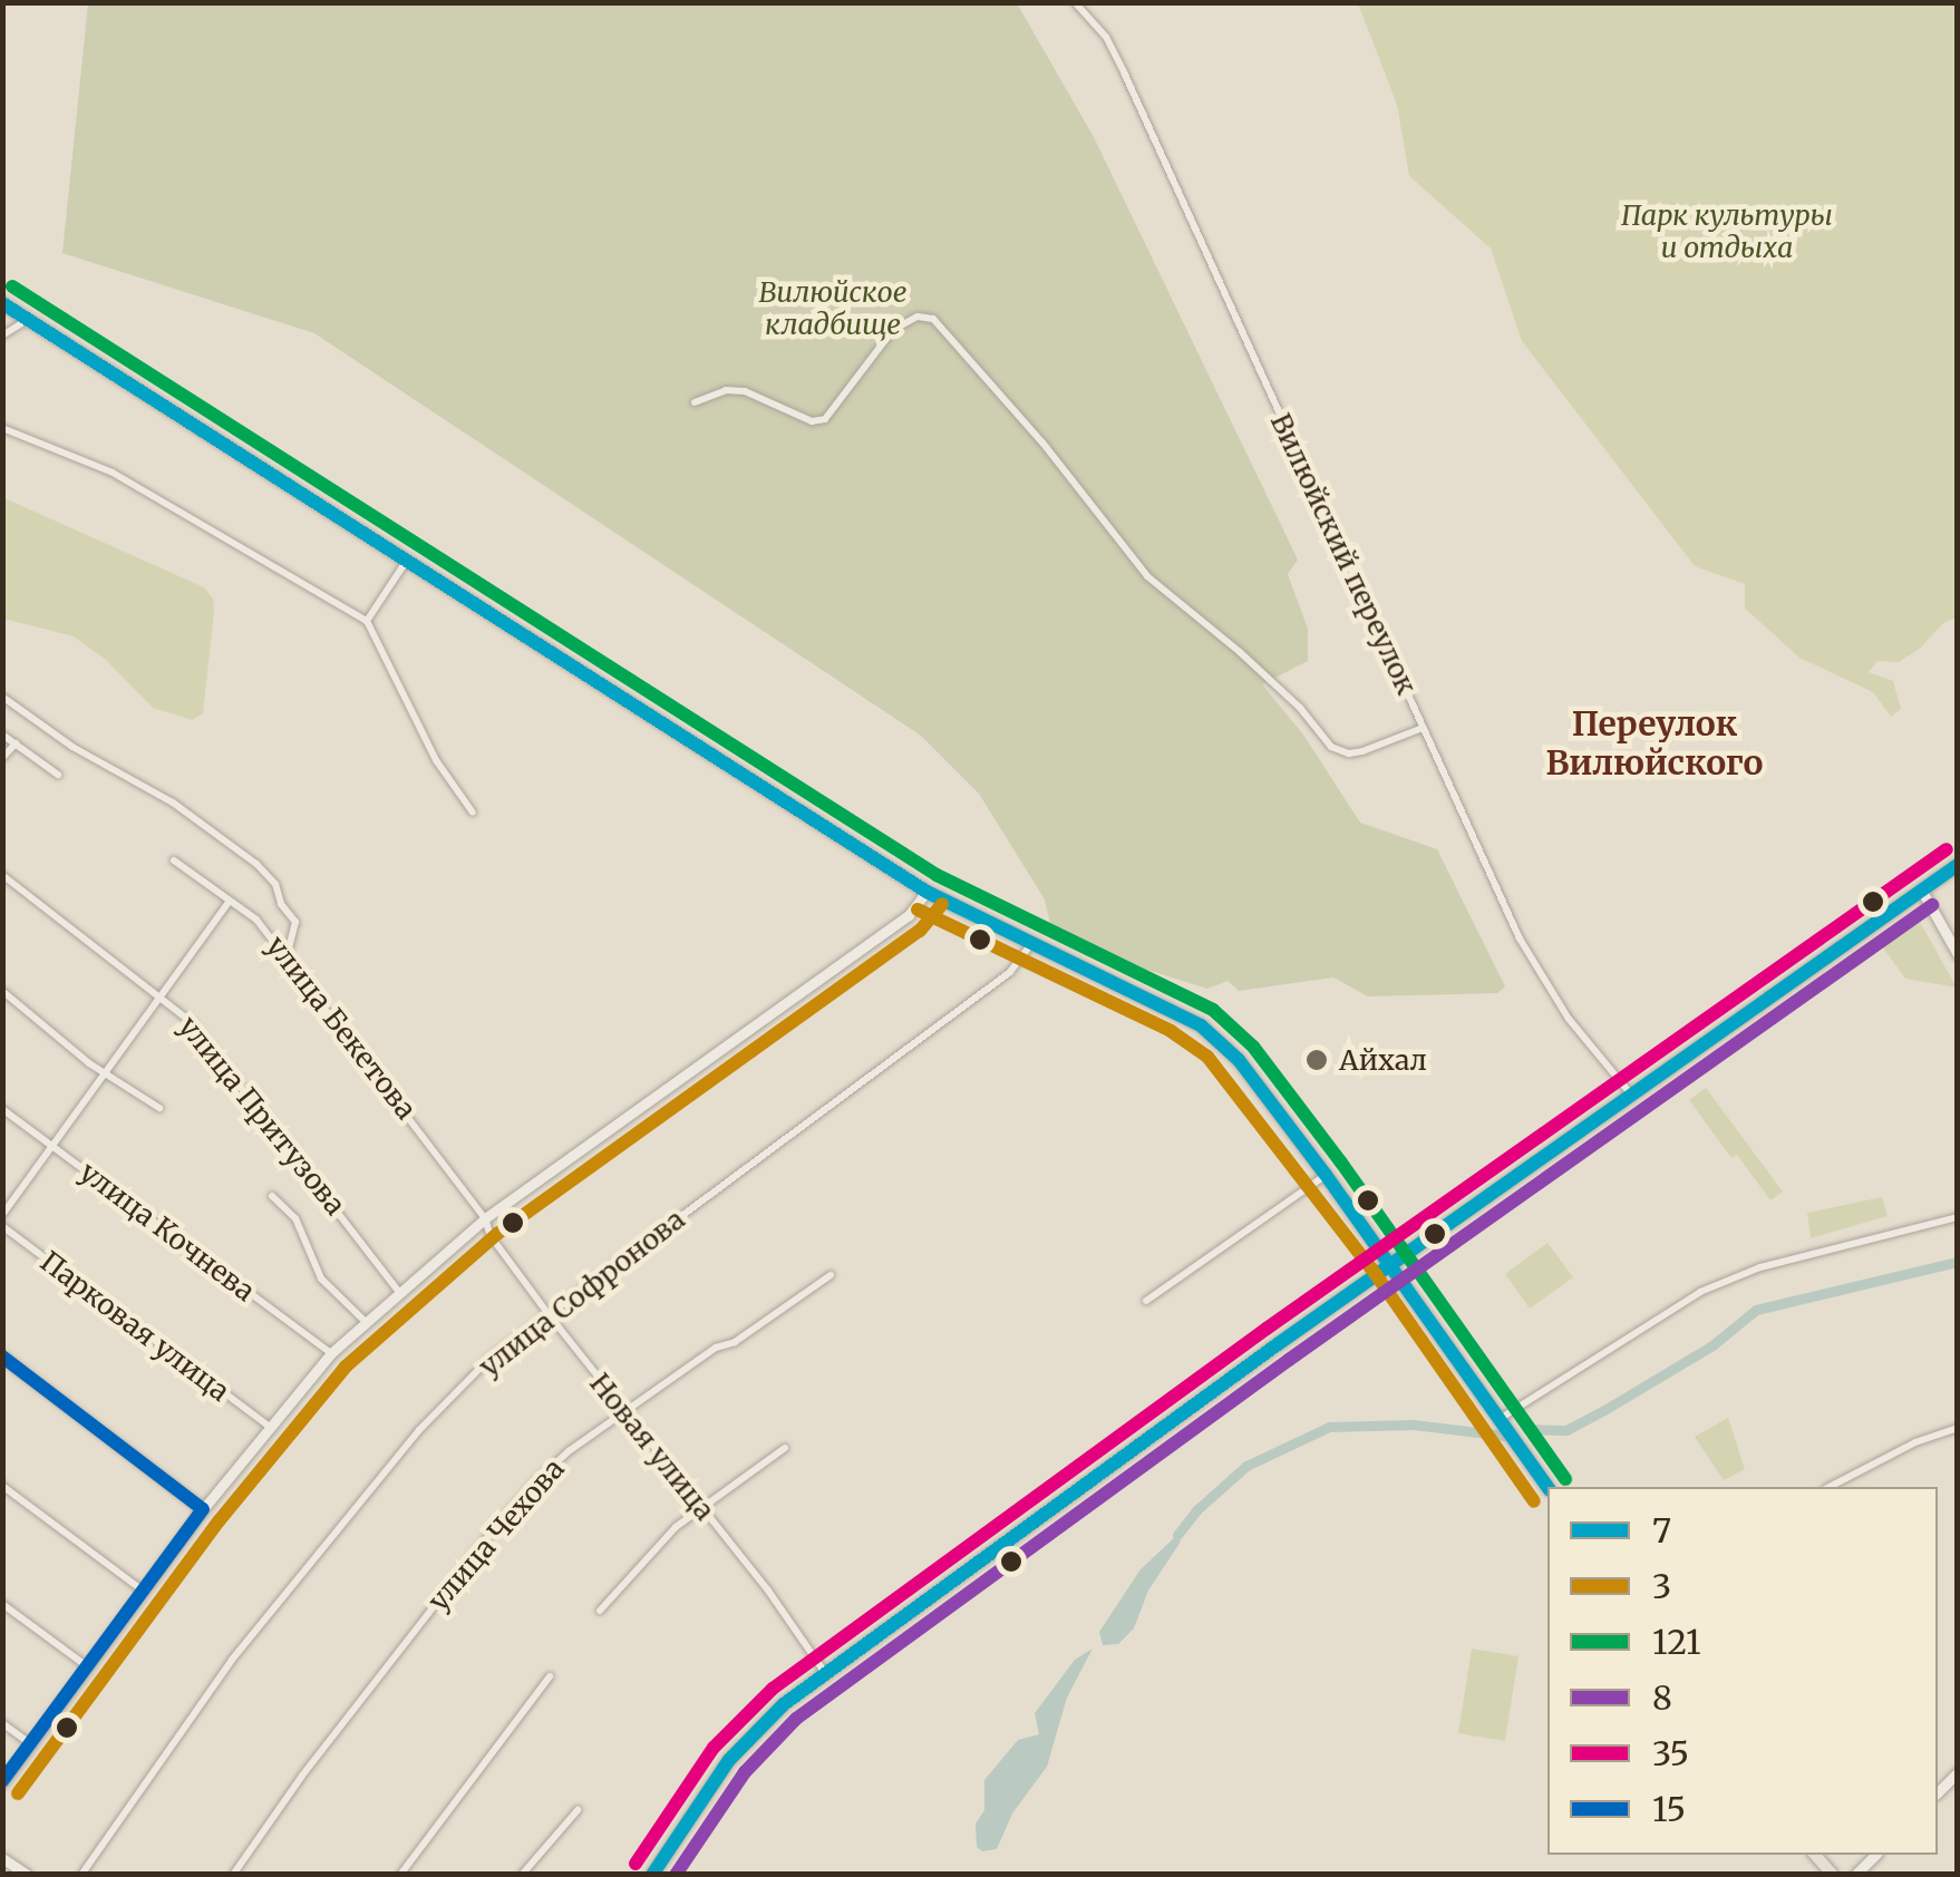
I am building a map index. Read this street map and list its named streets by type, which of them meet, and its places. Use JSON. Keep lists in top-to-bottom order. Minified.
{"streets":{"street":["Вилюйский переулок","улица Бекетова","улица Притузова","улица Кочнева","улица Софронова","Парковая улица","Новая улица","улица Чехова"]},"crossings":[["улица Бекетова","Новая улица"],["улица Софронова","Новая улица"],["Новая улица","улица Чехова"]],"districts":["Переулок Вилюйского"],"parks":["Парк культуры и отдыха","Вилюйское кладбище"],"places":["Айхал"],"lines":["transit line 121","transit line 7","transit line 35","transit line 3","transit line 8","transit line 15"],"legend":["7","3","121","8","35","15"]}
